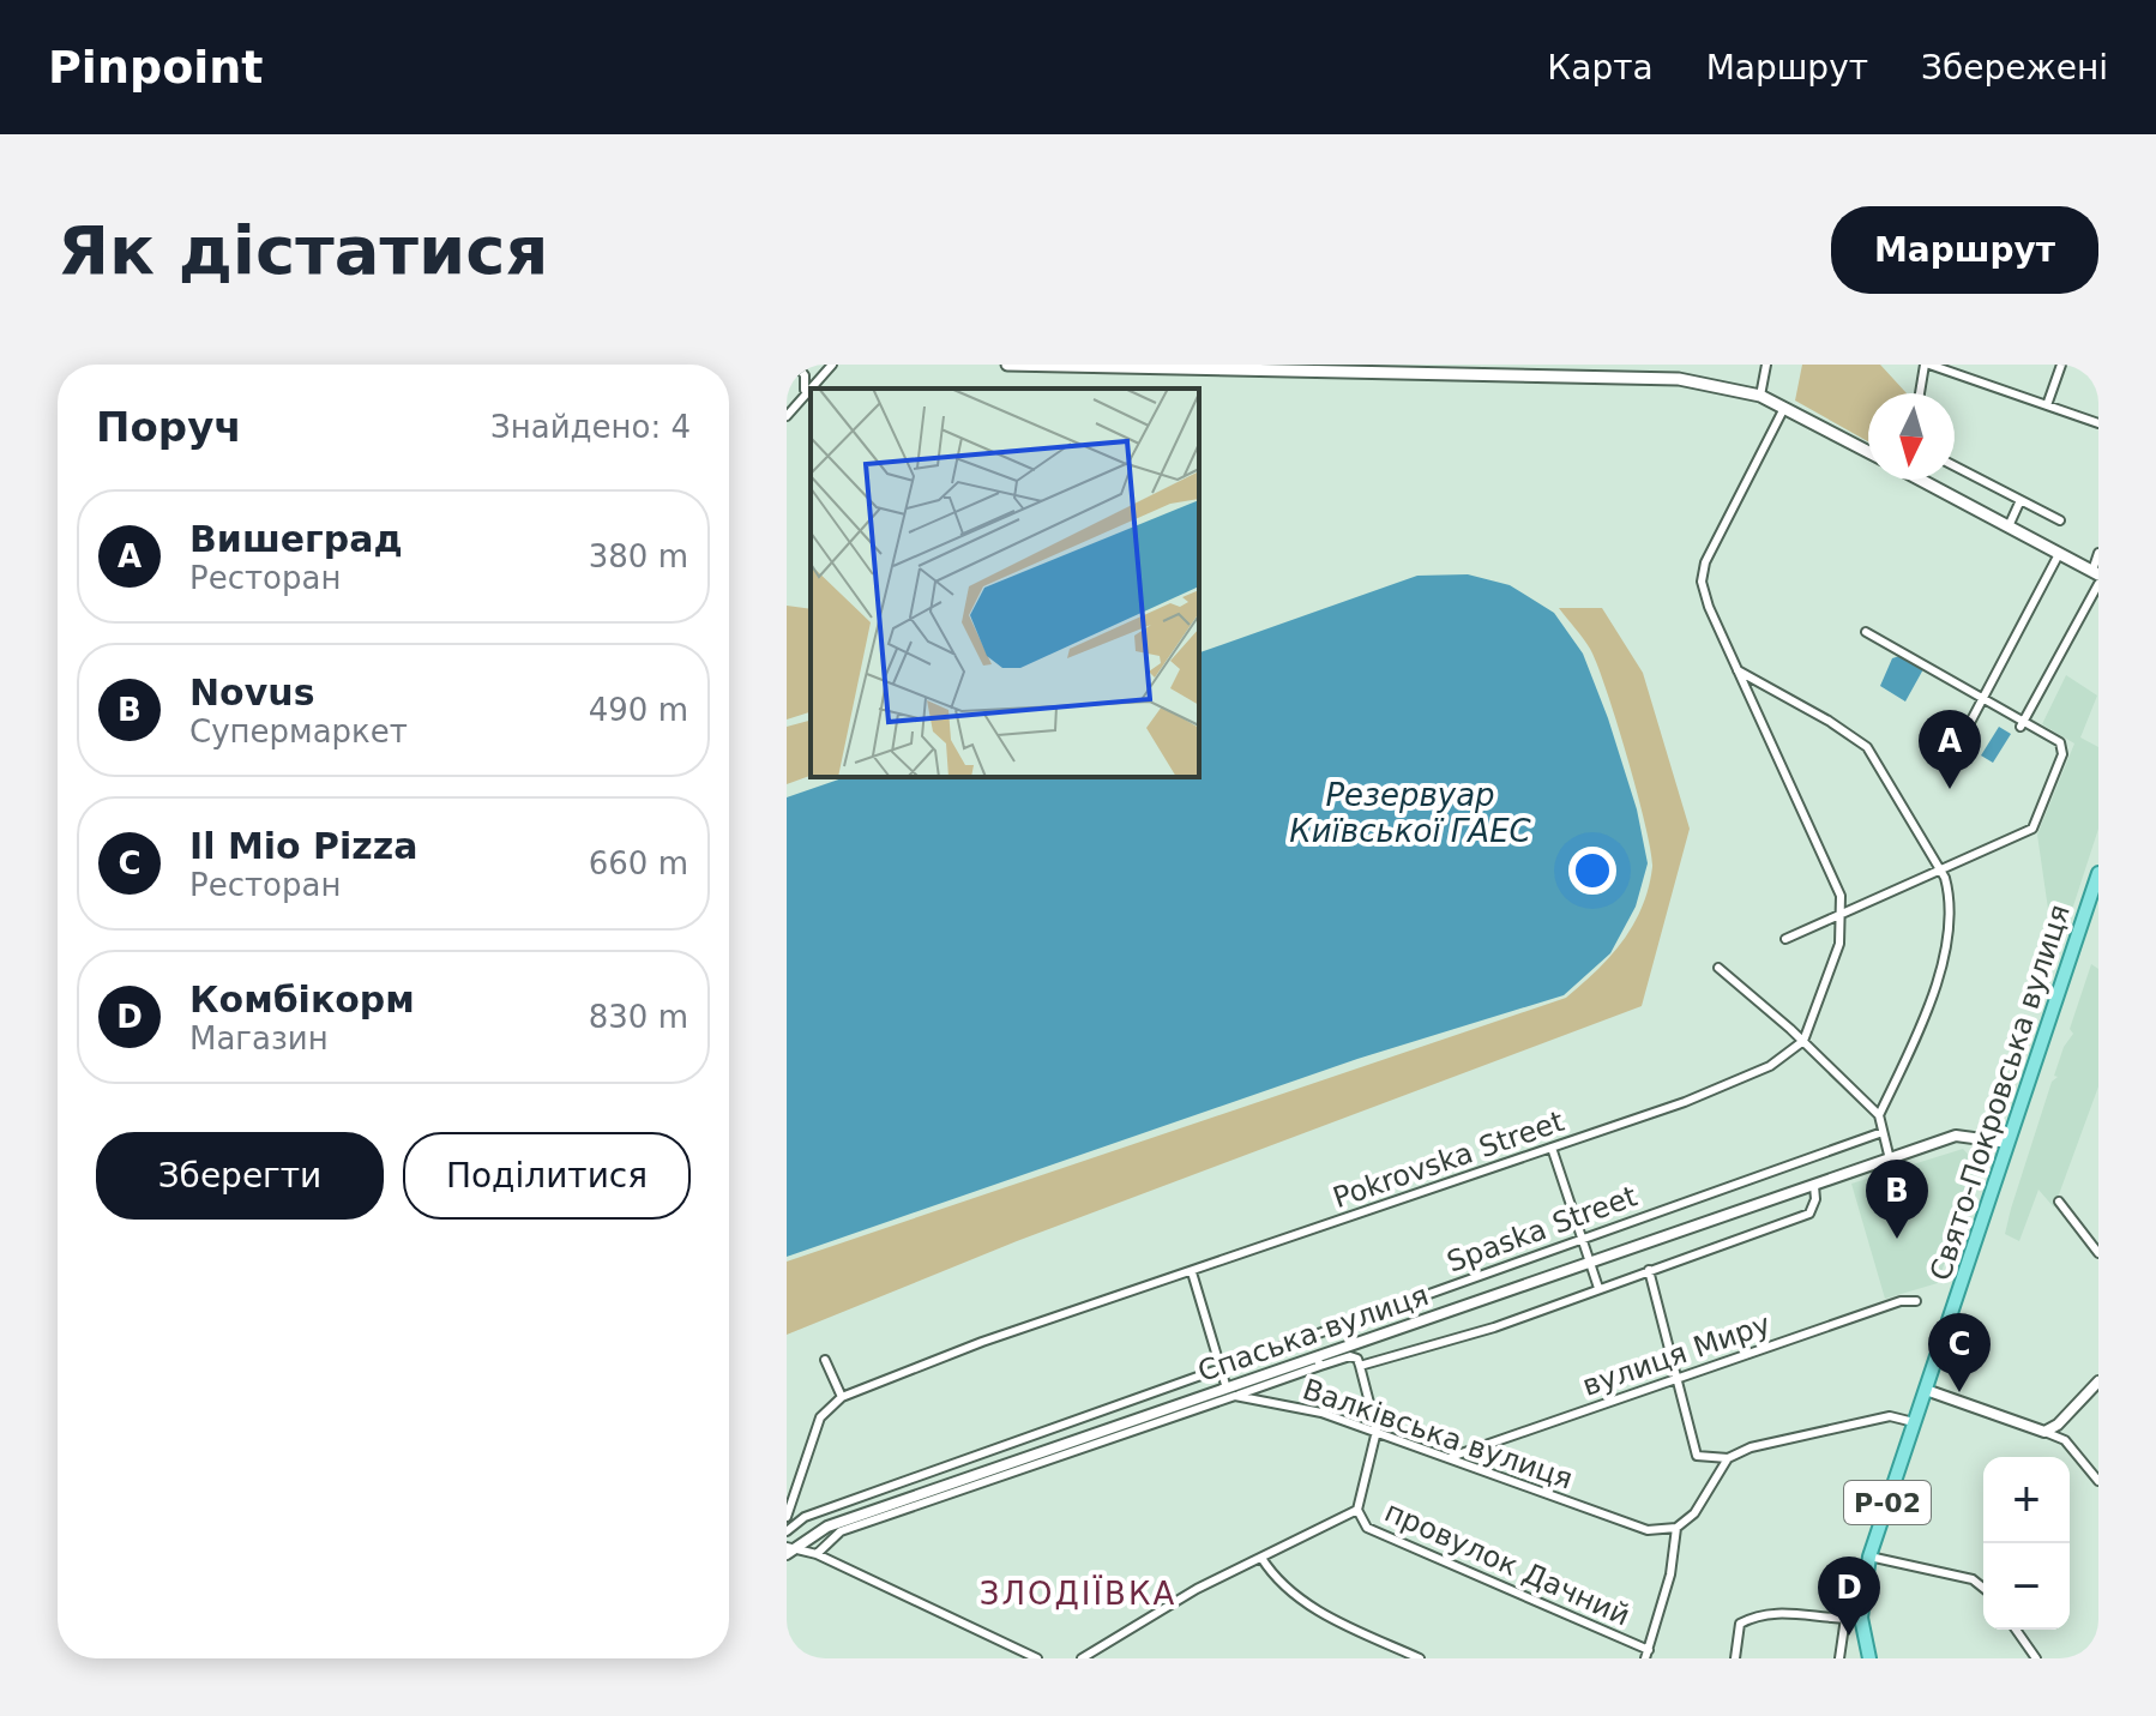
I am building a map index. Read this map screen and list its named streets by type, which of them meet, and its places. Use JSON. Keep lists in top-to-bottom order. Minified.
{"streets":{"main road":["Свято-Покровська вулиця","Р-02"],"street":["Pokrovska Street","Spaska Street","Спаська вулиця","вулиця Миру","Валківська вулиця","провулок Дачний"]},"crossings":[["Свято-Покровська вулиця","Спаська вулиця"],["Спаська вулиця","Валківська вулиця"],["вулиця Миру","Валківська вулиця"]],"districts":["ЗЛОДІЇВКА"],"water":["Резервуар Київської ГАЕС"],"north":"bottom","page":{"header":"Pinpoint","nav":["Карта","Маршрут","Збережені"],"buttons":["Маршрут",["Зберегти","Поділитися"]],"title":"Як дістатися","heading":["Поруч","Знайдено: 4"],"list":[{"mark":"A","name":"Вишеград","note":"Ресторан","value":"380 m"},{"mark":"B","name":"Novus","note":"Супермаркет","value":"490 m"},{"mark":"C","name":"Il Mio Pizza","note":"Ресторан","value":"660 m"},{"mark":"D","name":"Комбікорм","note":"Магазин","value":"830 m"}],"pins":["A","B","C","D"],"map_buttons":["+","−"]}}
